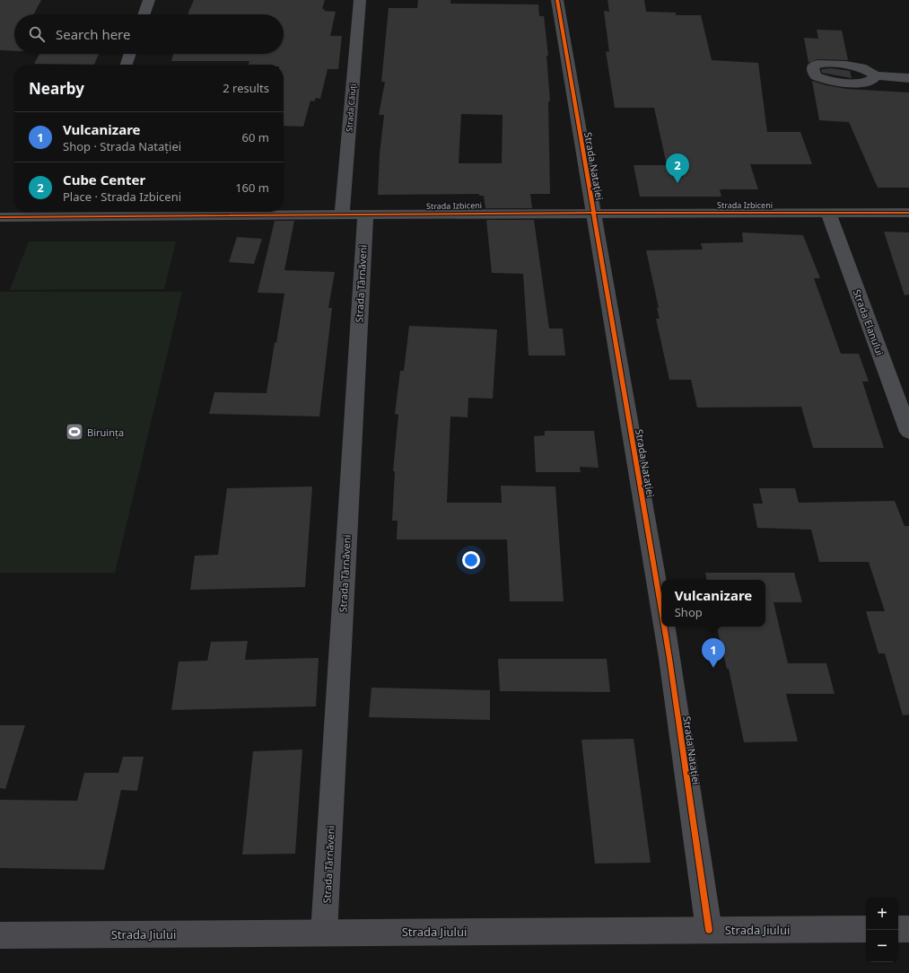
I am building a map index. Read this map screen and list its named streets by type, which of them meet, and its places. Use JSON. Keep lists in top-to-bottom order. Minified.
{"streets":{"main road":["Strada Jiului"],"street":["Strada Căiuți","Strada Natației","Strada Izbiceni","Strada Târnăveni","Strada Elanului"]},"crossings":[["Strada Căiuți","Strada Izbiceni"],["Strada Natației","Strada Izbiceni"],["Strada Natației","Strada Jiului"],["Strada Izbiceni","Strada Târnăveni"],["Strada Izbiceni","Strada Elanului"],["Strada Târnăveni","Strada Jiului"]],"places":{"sports":["Biruința"]},"page":{"search":"Search here","heading":["Nearby","2 results"],"list":[{"mark":"1","name":"Vulcanizare","note":"Shop · Strada Natației","value":"60 m"},{"mark":"2","name":"Cube Center","note":"Place · Strada Izbiceni","value":"160 m"}],"pins":["2","1"],"popup":["Vulcanizare","Shop"],"map_buttons":["+","−"]}}
